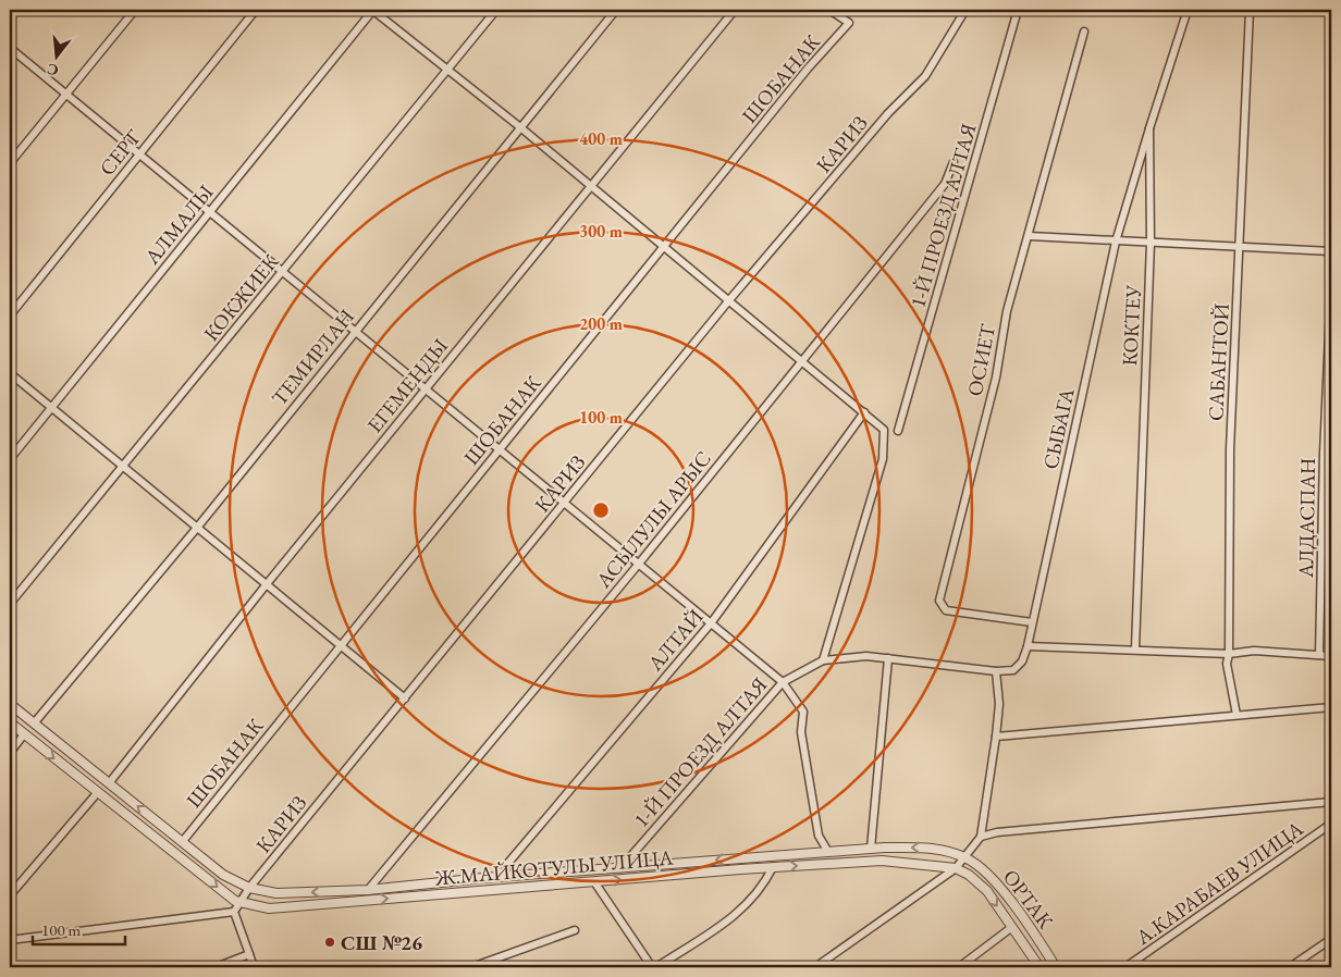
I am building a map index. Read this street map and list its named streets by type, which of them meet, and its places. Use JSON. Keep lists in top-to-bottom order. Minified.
{"streets":{"street":["ШОБАНАК","КАРИЗ","СЕРТ","1-Й ПРОЕЗД АЛТАЯ","АЛМАЛЫ","КОКЖИЕК","КОКТЕУ","ТЕМИРЛАН","ОСИЕТ","САБАНТОЙ","ЕГЕМЕНДЫ","СЫБАГА","АЛДАСПАН","АСЫЛУЛЫ АРЫС","АЛТАЙ","Ж.МАЙКОТУЛЫ УЛИЦА","А.КАРАБАЕВ УЛИЦА","ОРТАК"]},"crossings":[["ШОБАНАК","Ж.МАЙКОТУЛЫ УЛИЦА"],["КАРИЗ","Ж.МАЙКОТУЛЫ УЛИЦА"],["1-Й ПРОЕЗД АЛТАЯ","Ж.МАЙКОТУЛЫ УЛИЦА"],["КОКТЕУ","СЫБАГА"],["ТЕМИРЛАН","Ж.МАЙКОТУЛЫ УЛИЦА"],["ОСИЕТ","СЫБАГА"],["ЕГЕМЕНДЫ","Ж.МАЙКОТУЛЫ УЛИЦА"],["АСЫЛУЛЫ АРЫС","Ж.МАЙКОТУЛЫ УЛИЦА"],["АЛТАЙ","Ж.МАЙКОТУЛЫ УЛИЦА"],["Ж.МАЙКОТУЛЫ УЛИЦА","ОРТАК"]],"places":["СШ №26"],"scale_bar":"100 m","north":"bottom","rings":["400 m","300 m","200 m","100 m"]}
